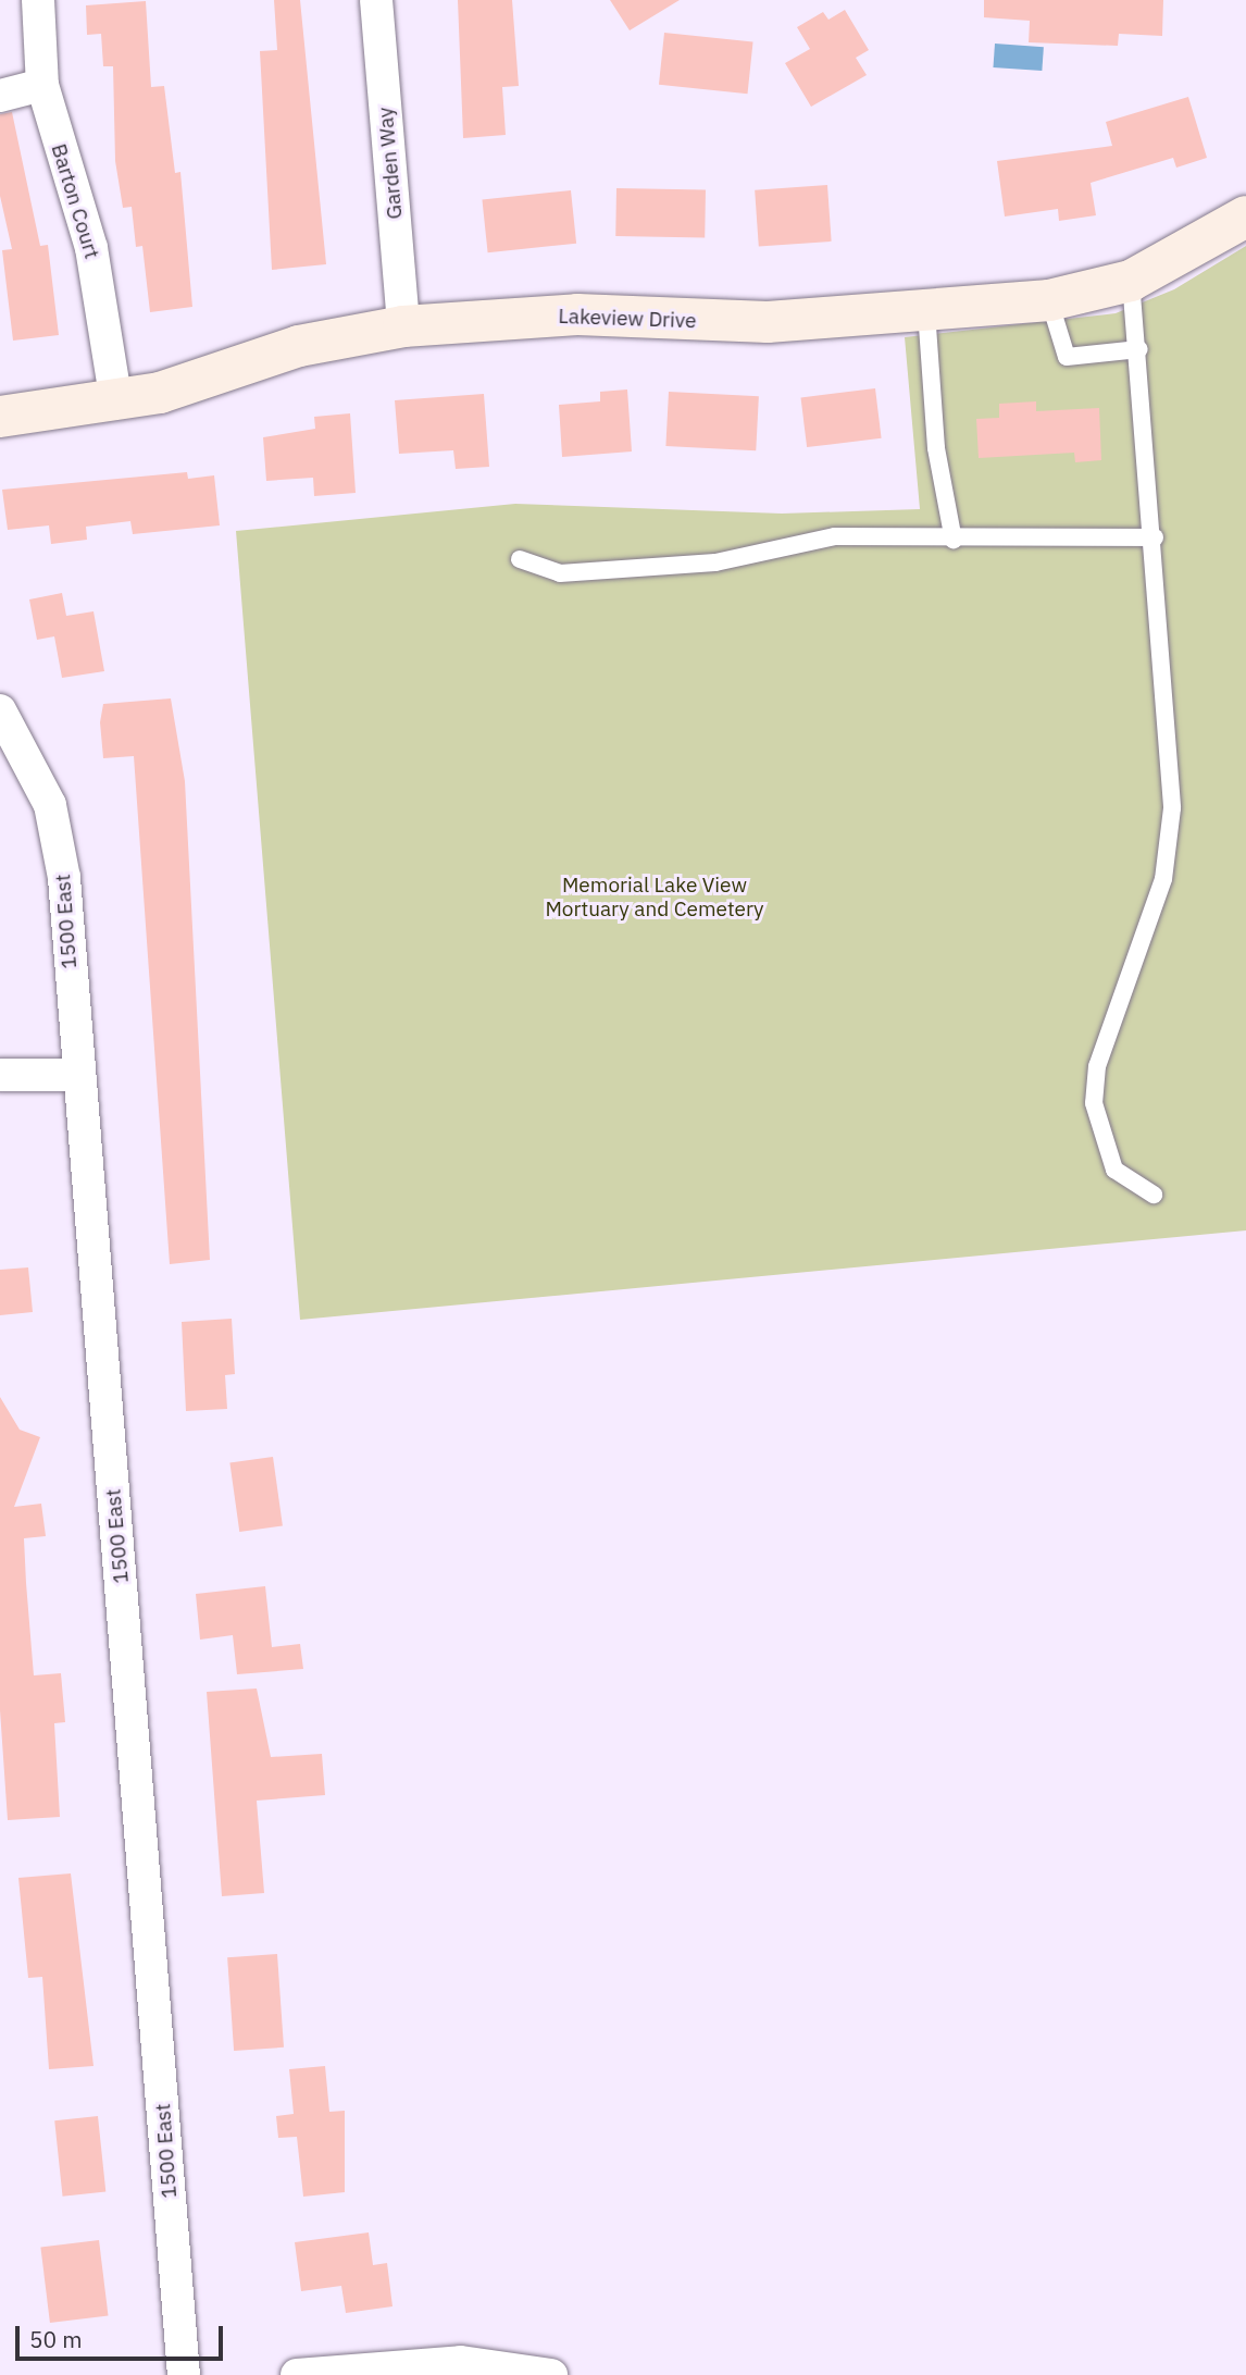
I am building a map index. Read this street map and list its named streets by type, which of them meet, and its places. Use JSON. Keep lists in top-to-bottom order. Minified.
{"streets":{"street":["Garden Way","Barton Court","Lakeview Drive","1500 East"]},"crossings":[["Garden Way","Lakeview Drive"],["Barton Court","Lakeview Drive"]],"parks":["Memorial Lake View Mortuary and Cemetery"],"scale_bar":"50 m"}
